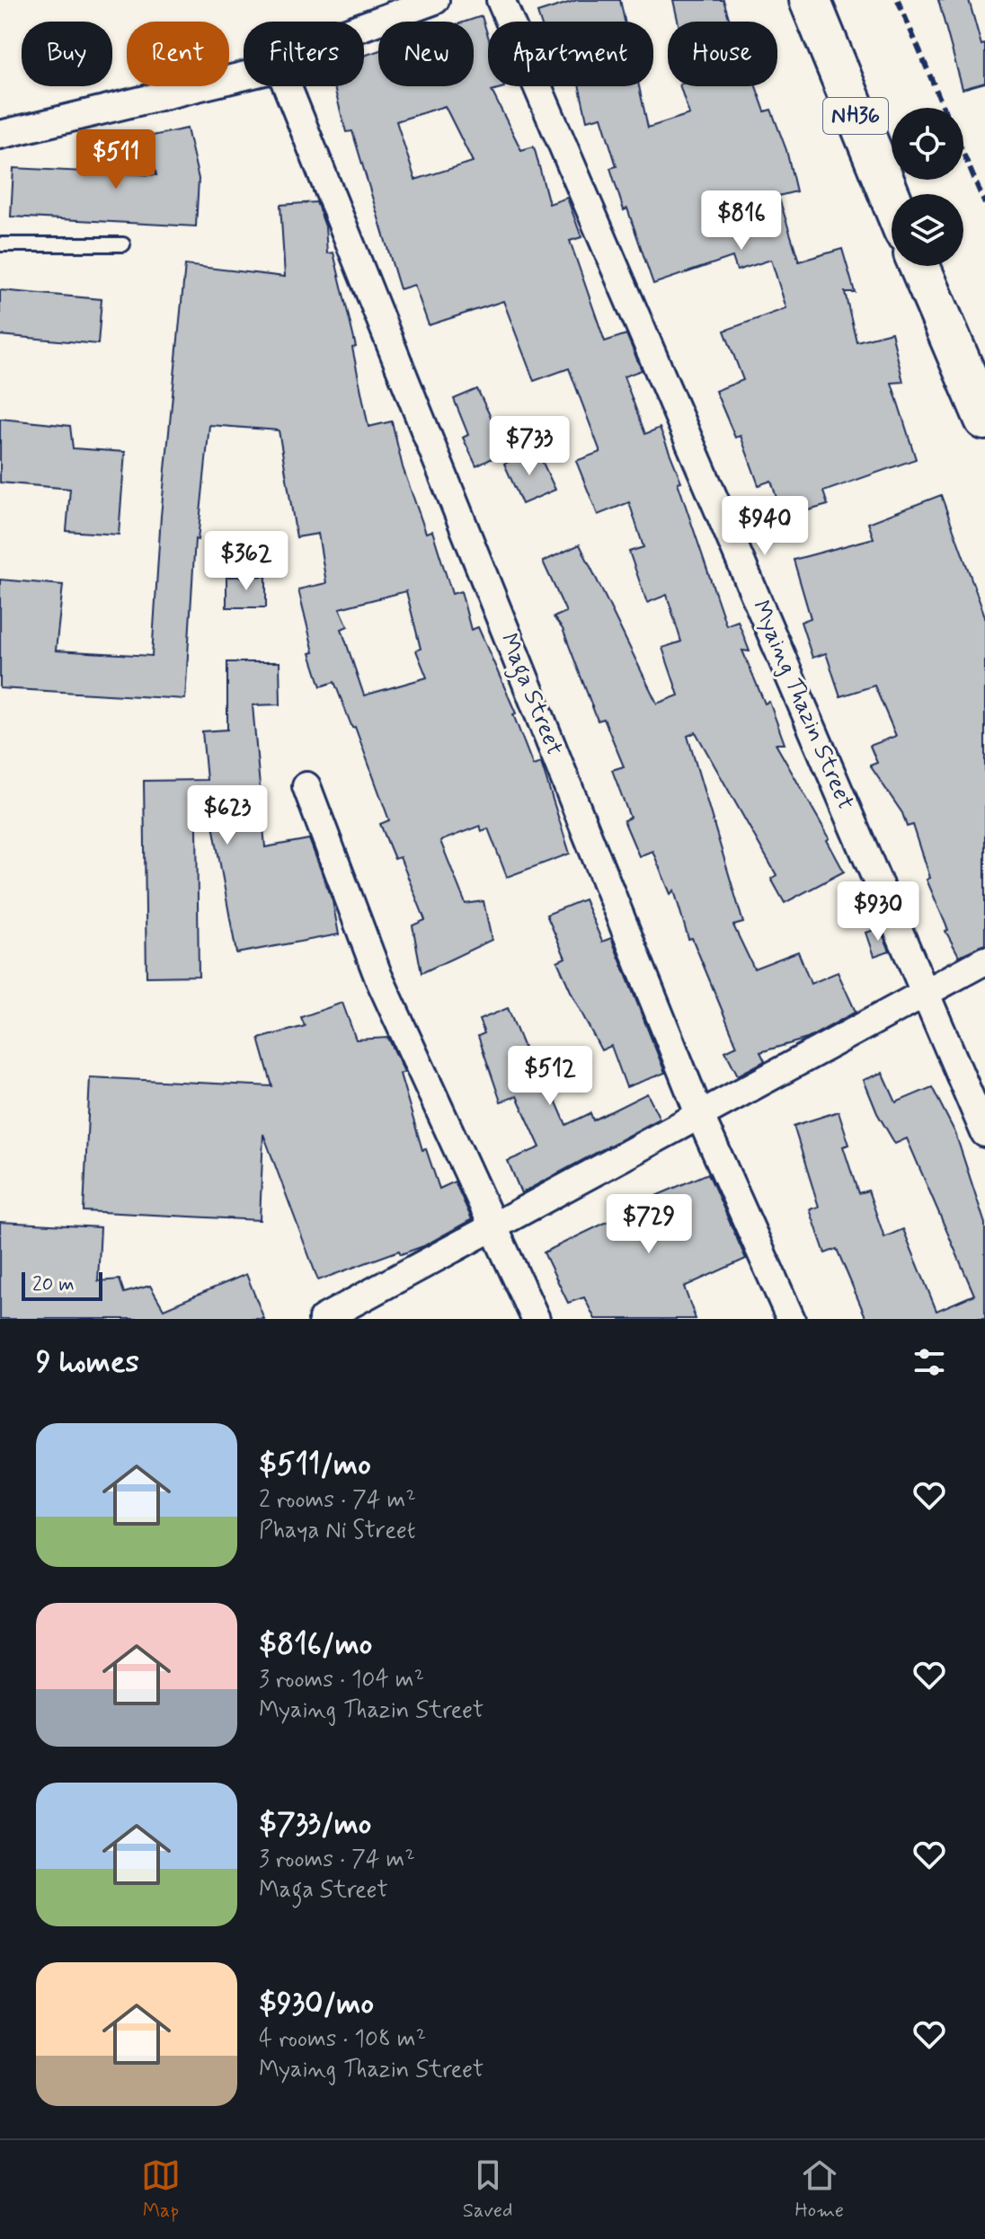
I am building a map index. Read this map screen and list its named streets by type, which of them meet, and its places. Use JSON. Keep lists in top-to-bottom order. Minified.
{"streets":{"highway":["NH36"],"street":["Maga Street","Myaing Thazin Street"]},"scale_bar":"20 m","page":{"chip":["Buy","Rent","Filters","New","Apartment","House"],"price":["$511","$816","$733","$940","$362","$623","$930","$512","$729"],"scale":"20 m","heading":"9 homes","list":[{"name":"$511/mo","note":"2 rooms · 74 m² · Phaya Ni Street"},{"name":"$816/mo","note":"3 rooms · 104 m² · Myaing Thazin Street"},{"name":"$733/mo","note":"3 rooms · 74 m² · Maga Street"},{"name":"$930/mo","note":"4 rooms · 108 m² · Myaing Thazin Street"}],"tabs":["Map","Saved","Home"]}}
